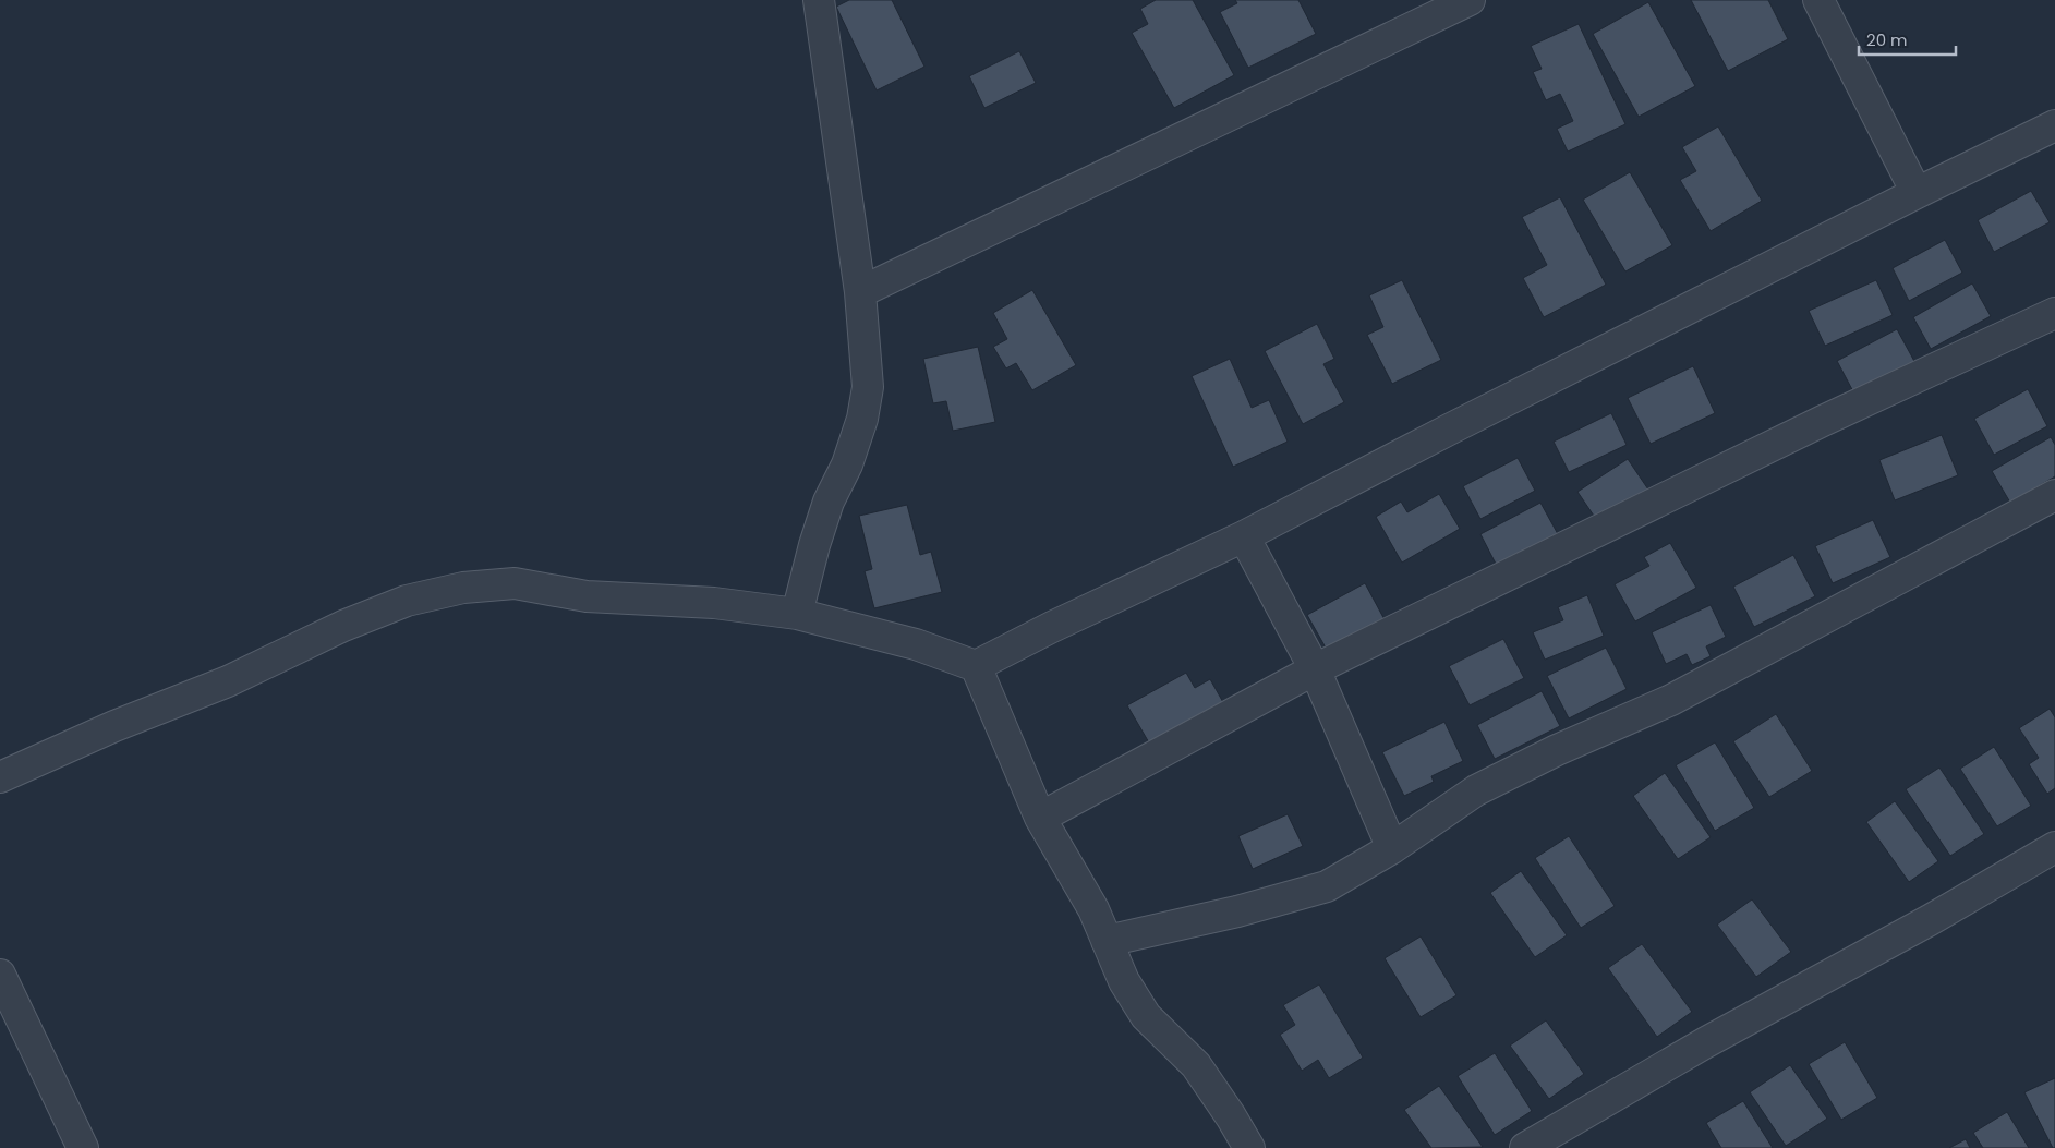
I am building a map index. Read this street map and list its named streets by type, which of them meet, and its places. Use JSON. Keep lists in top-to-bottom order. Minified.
{"scale_bar":"20 m"}
